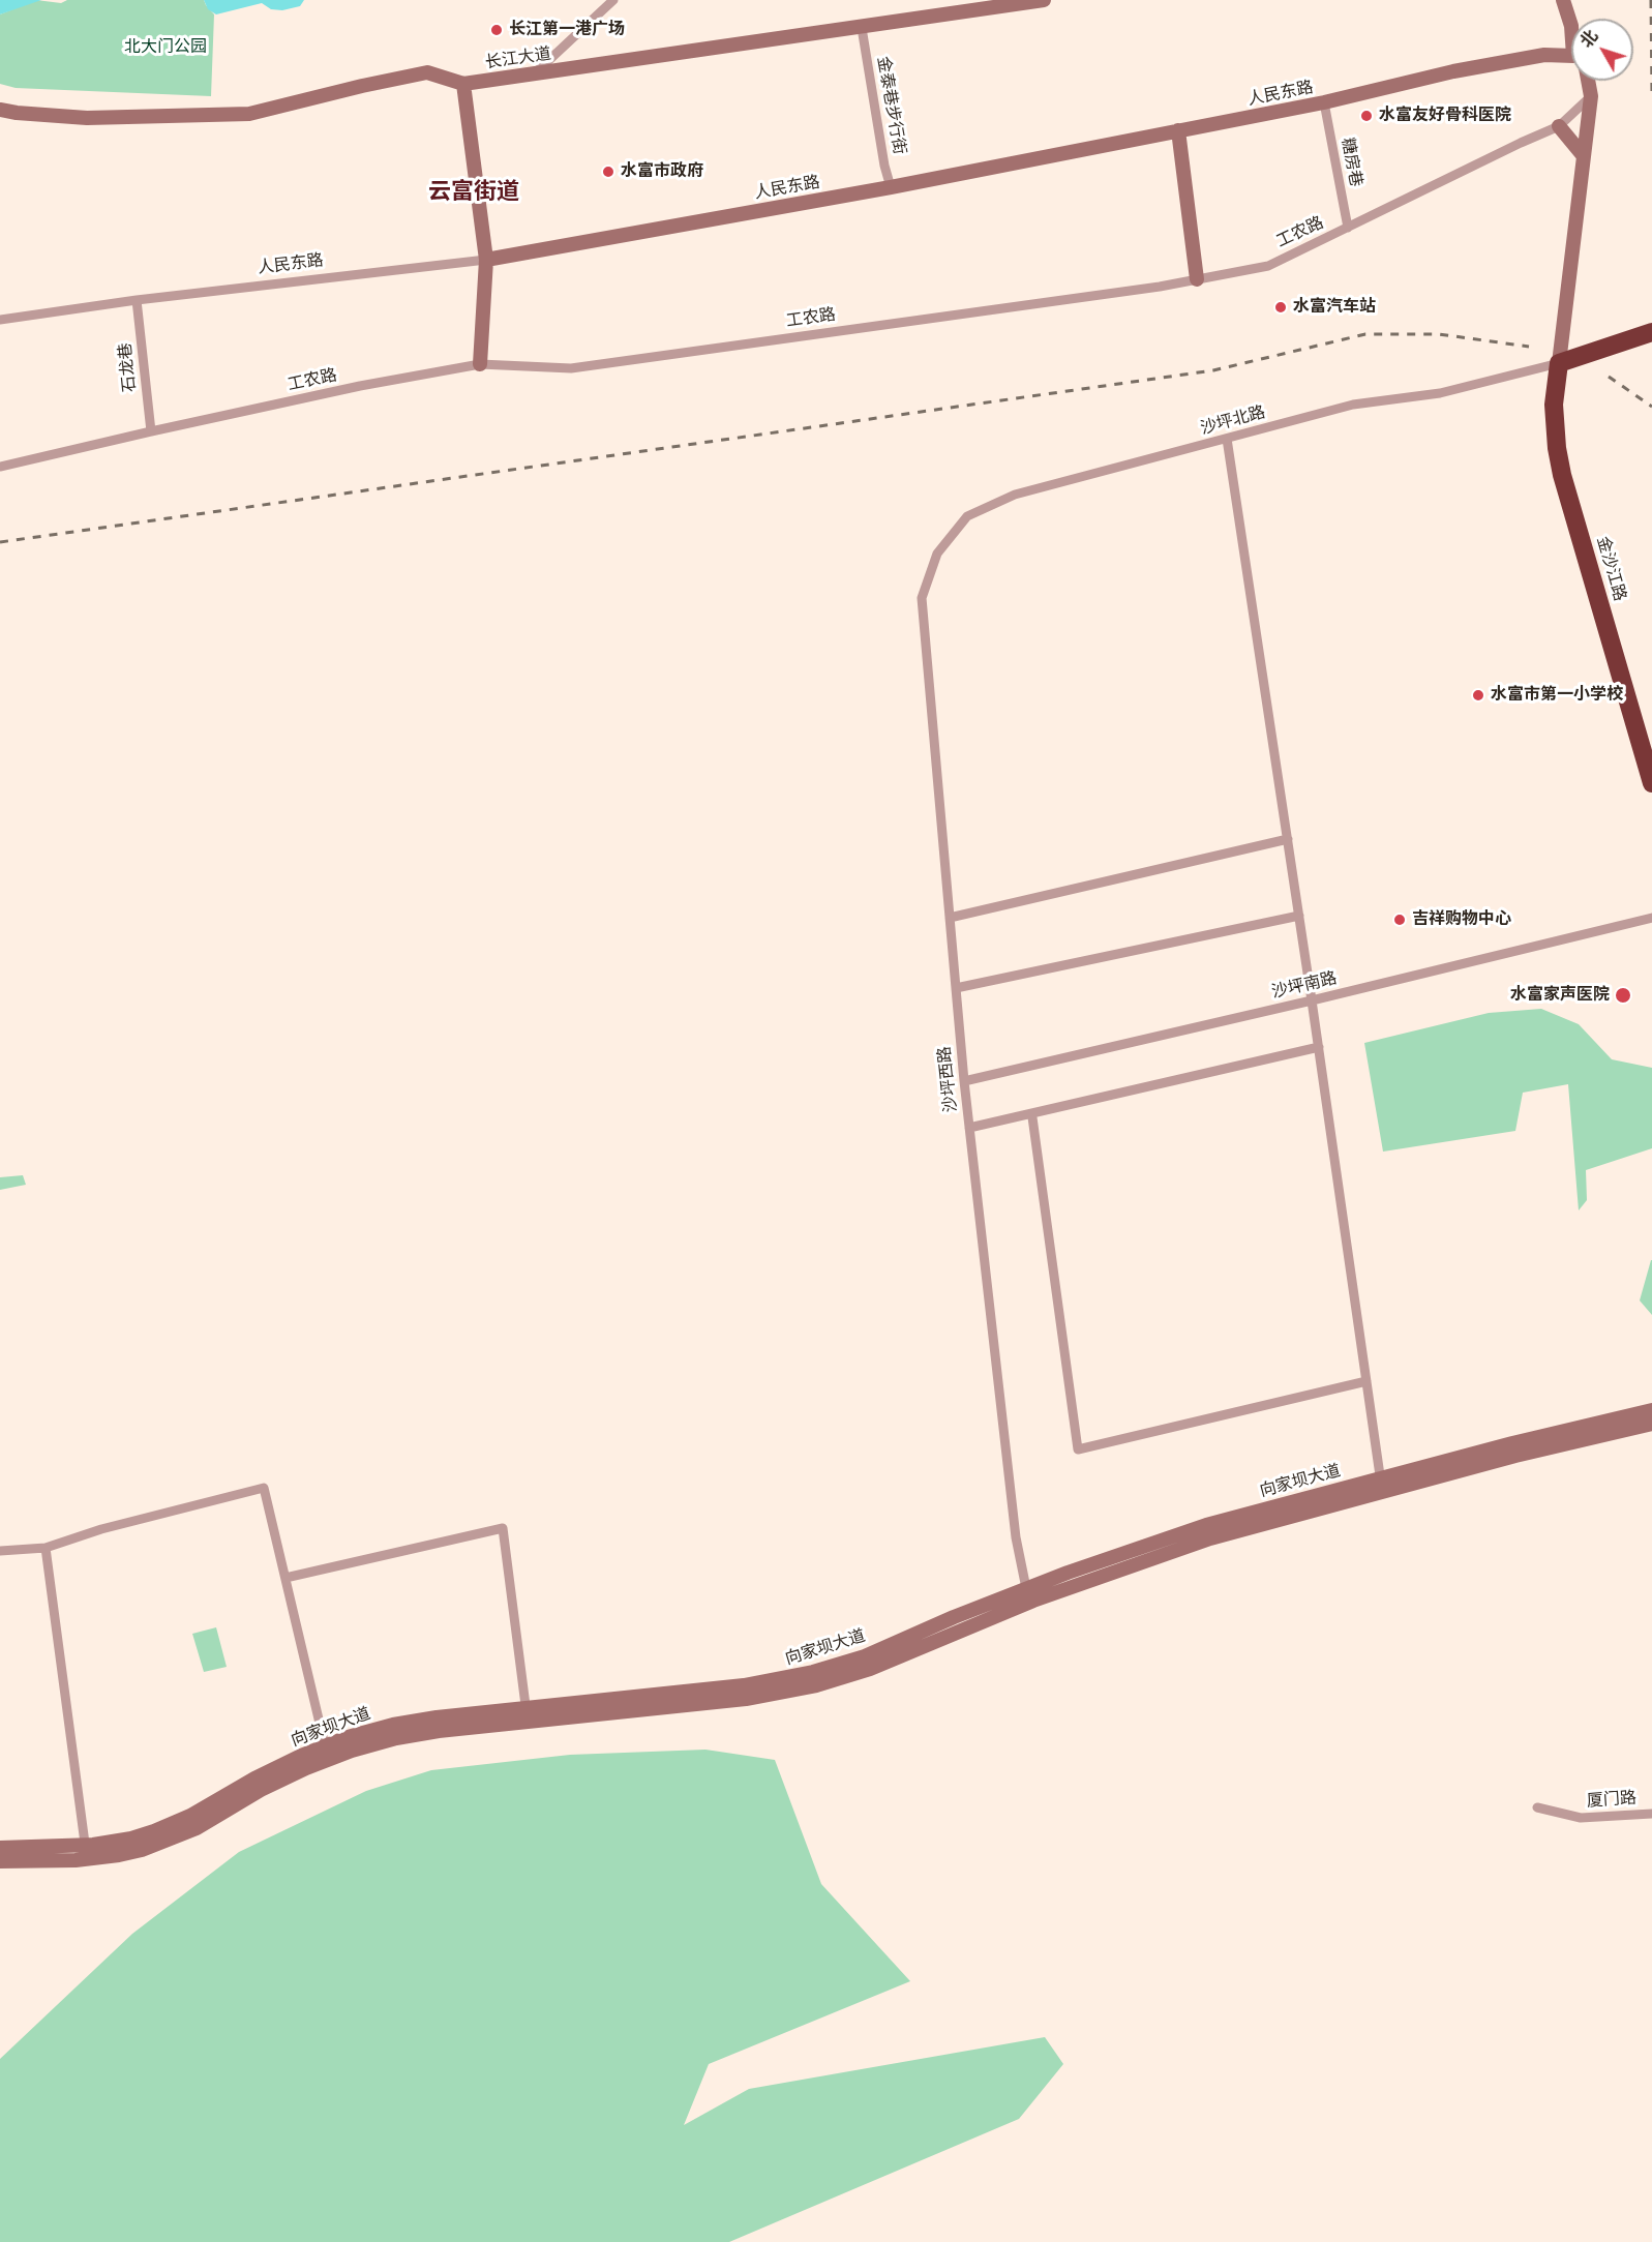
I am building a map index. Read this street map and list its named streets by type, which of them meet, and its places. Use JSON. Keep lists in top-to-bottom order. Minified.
{"streets":{"highway":["金沙江路"],"main road":["长江大道","人民东路","向家坝大道"],"street":["金泰巷步行街","糖房巷","工农路","石龙巷","沙坪北路","沙坪南路","沙坪西路","厦门路"]},"crossings":[["长江大道","金泰巷步行街"],["人民东路","金泰巷步行街"],["人民东路","糖房巷"],["人民东路","石龙巷"],["糖房巷","工农路"],["工农路","石龙巷"],["沙坪北路","金沙江路"],["沙坪北路","沙坪西路"],["沙坪南路","沙坪西路"],["沙坪西路","向家坝大道"]],"districts":["云富街道"],"parks":["北大门公园"],"places":["长江第一港广场","水富友好骨科医院","水富市政府","水富汽车站","水富市第一小学校","吉祥购物中心","水富家声医院"],"north":"top left"}
